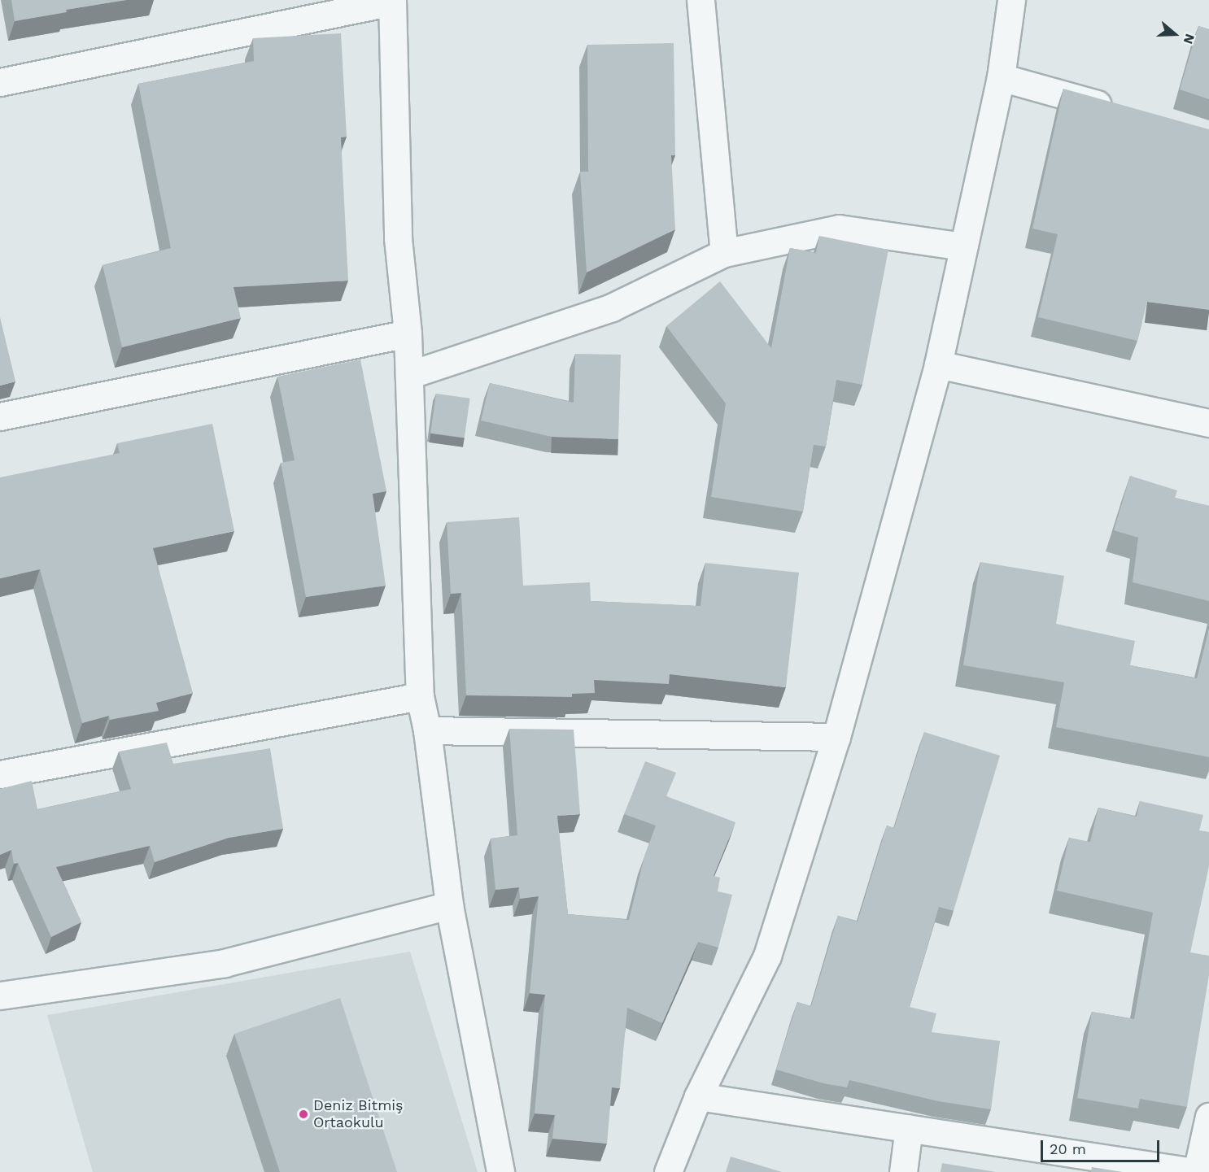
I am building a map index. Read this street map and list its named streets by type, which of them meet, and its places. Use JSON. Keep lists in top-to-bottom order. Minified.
{"places":["Deniz Bitmiş Ortaokulu"],"scale_bar":"20 m","north":"right"}
